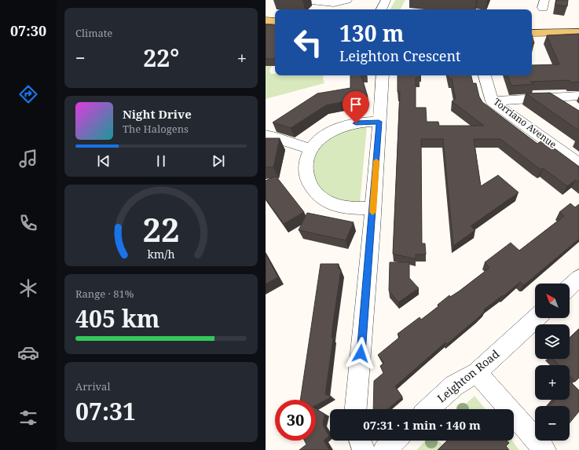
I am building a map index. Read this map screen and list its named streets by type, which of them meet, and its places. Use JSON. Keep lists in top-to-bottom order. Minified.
{"streets":{"street":["Torriano Avenue","Leighton Road"]},"north":"top left","page":{"tabs":"07:30","tile":["Climate",["Range · 81%","405 km"],["Arrival","07:31"]],"turn":["130 m","Leighton Crescent"],"heat":["−","22°","+"],"song":["Night Drive","The Halogens"],"map_buttons":["+","−"],"limit":"30","trip":"07:31 · 1 min · 140 m","gauge":["22","km/h"]}}
